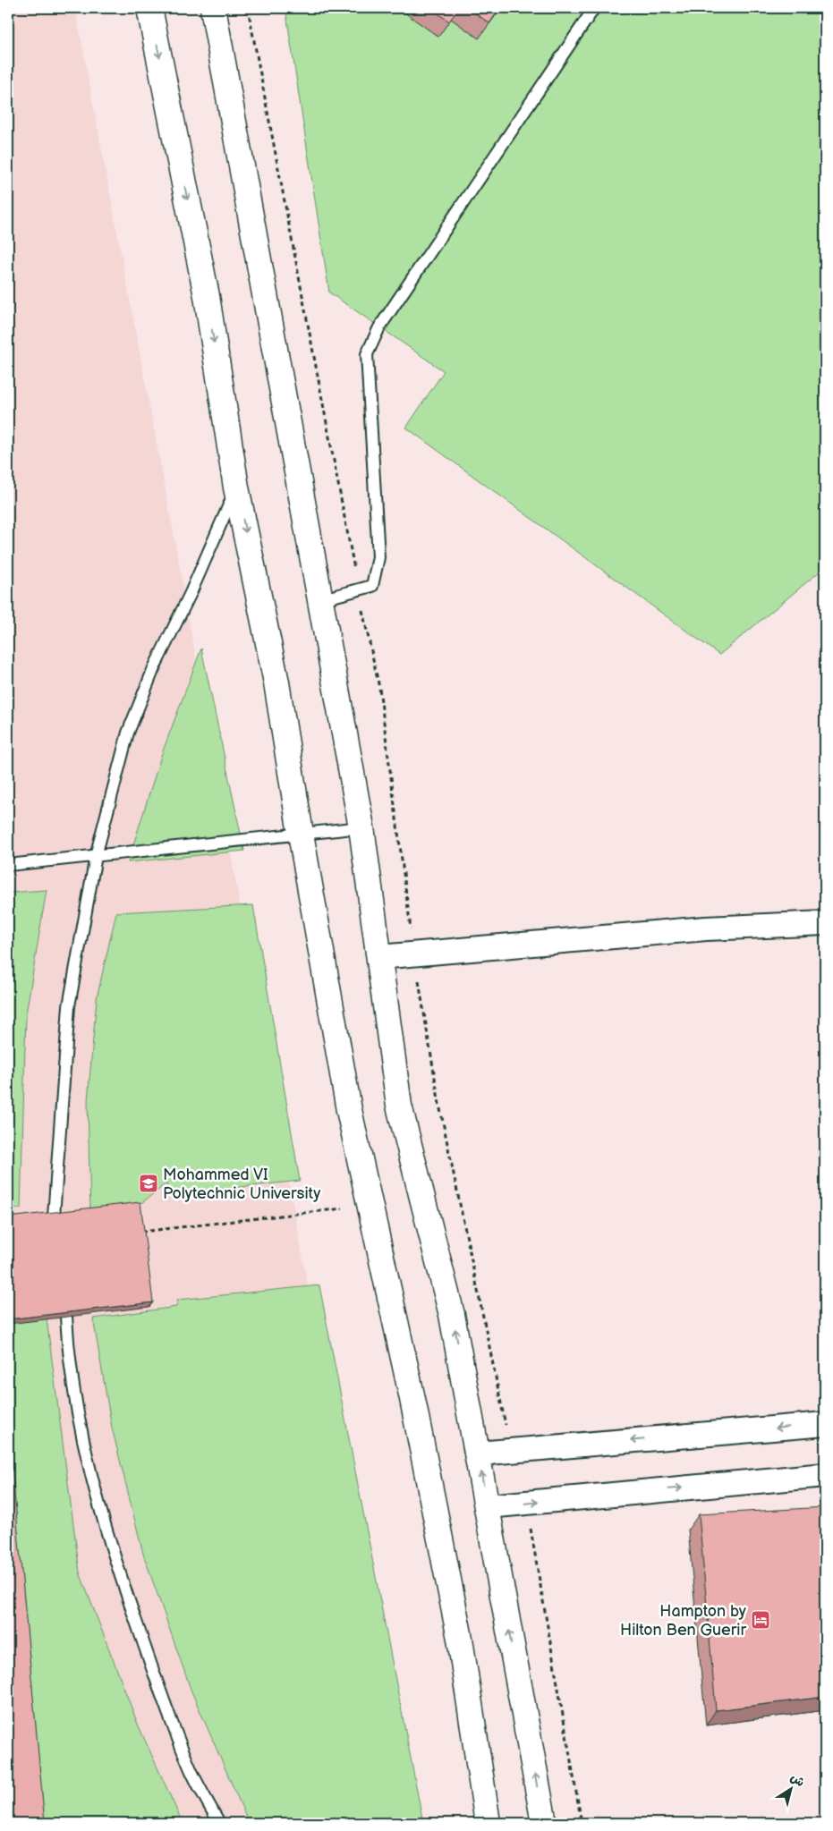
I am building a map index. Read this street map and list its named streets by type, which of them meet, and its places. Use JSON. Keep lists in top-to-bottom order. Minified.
{"places":{"school or university":["Mohammed VI Polytechnic University"],"hotel":["Hampton by Hilton Ben Guerir"]},"north":"top right"}
